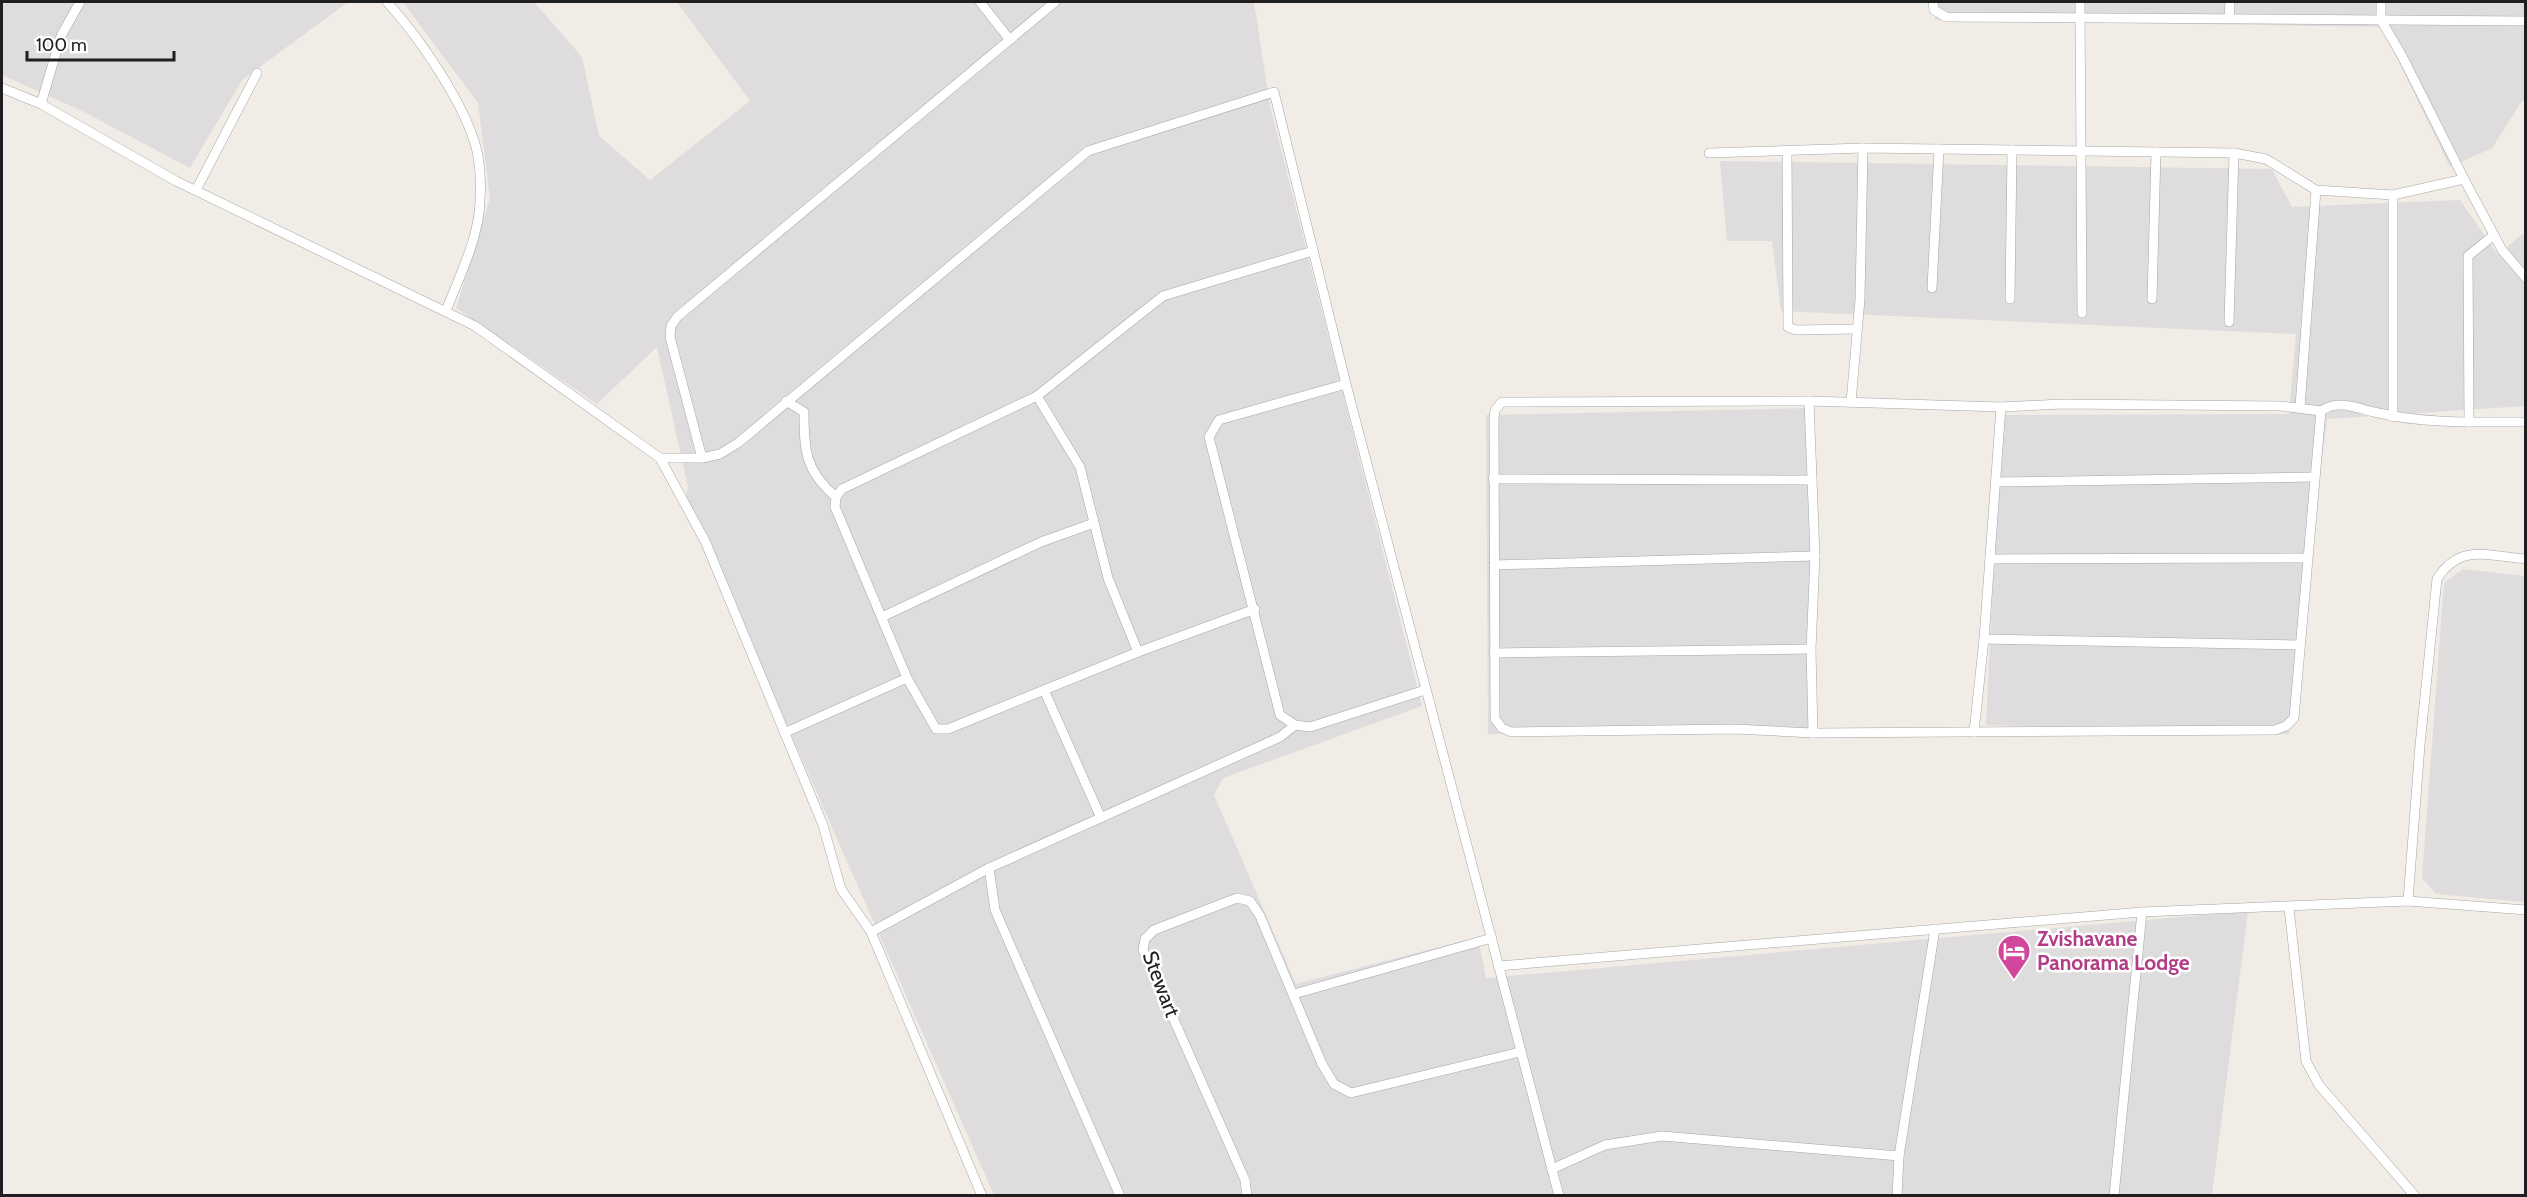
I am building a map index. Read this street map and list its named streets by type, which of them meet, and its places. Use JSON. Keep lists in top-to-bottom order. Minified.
{"streets":{"street":["Stewart"]},"places":{"hotel":["Zvishavane Panorama Lodge"]},"scale_bar":"100 m"}
